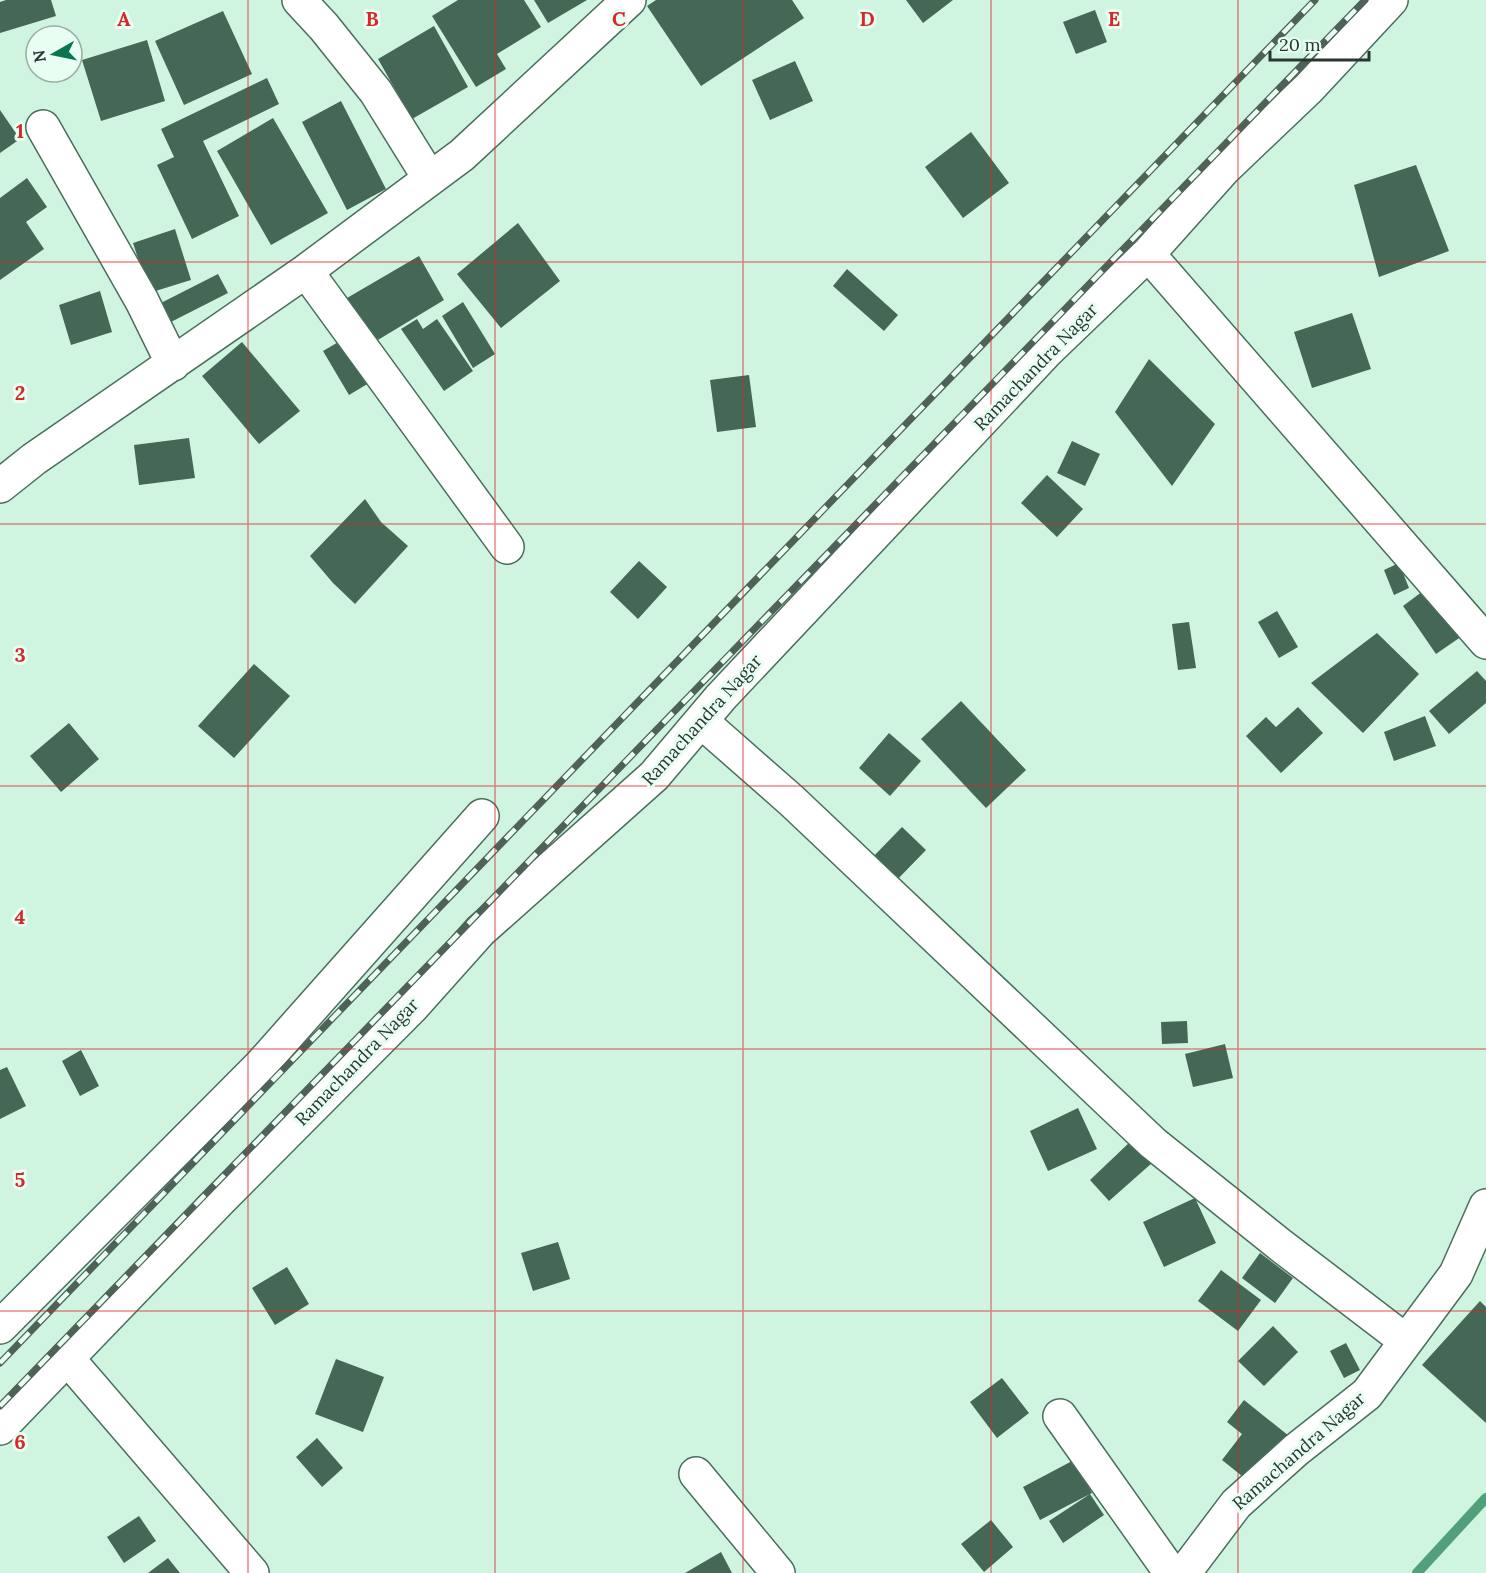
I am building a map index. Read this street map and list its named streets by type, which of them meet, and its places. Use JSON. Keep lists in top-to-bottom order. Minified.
{"streets":{"street":["Ramachandra Nagar"]},"scale_bar":"20 m","north":"left","grid":{"columns":["A","B","C","D","E"],"rows":["1","2","3","4","5","6"]}}
